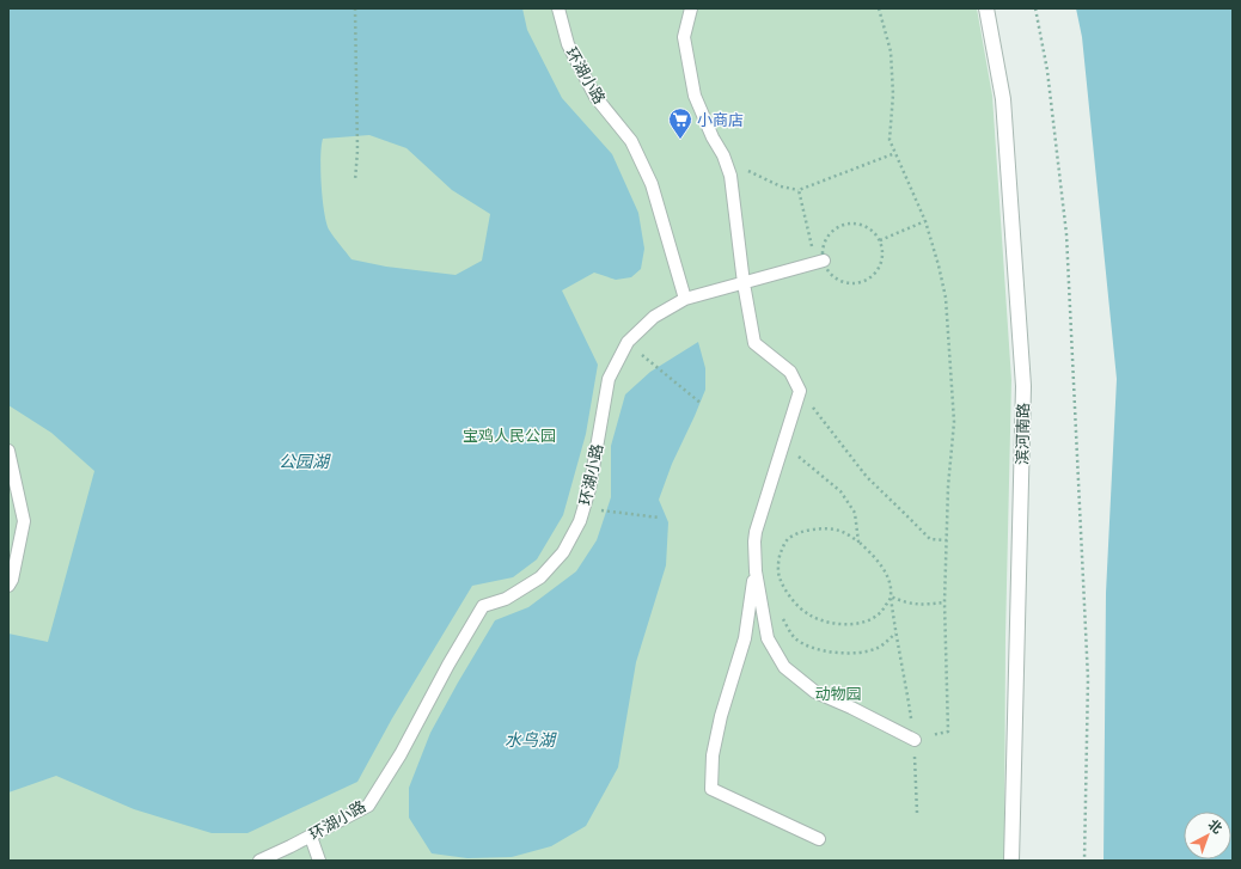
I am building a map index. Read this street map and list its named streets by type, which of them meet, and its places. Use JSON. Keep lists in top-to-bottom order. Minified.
{"streets":{"street":["滨河南路"],"lane":["环湖小路"]},"water":["公园湖","水鸟湖"],"parks":["宝鸡人民公园","动物园"],"places":{"supermarket":["小商店"]},"north":"top right"}
